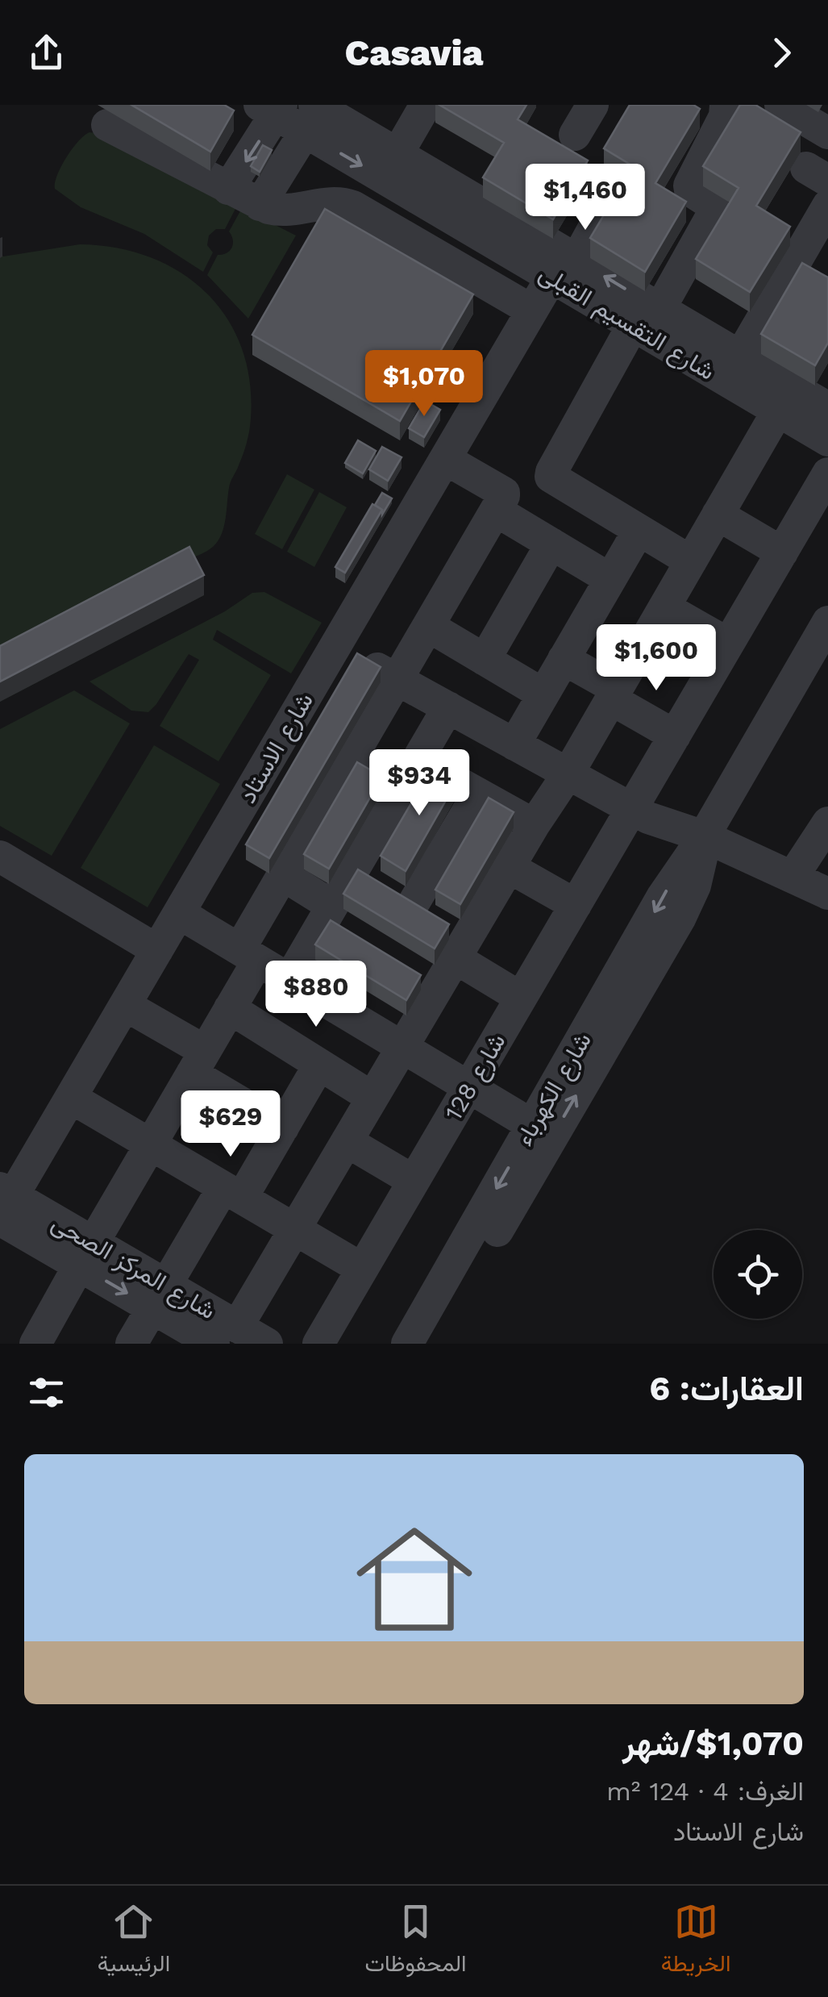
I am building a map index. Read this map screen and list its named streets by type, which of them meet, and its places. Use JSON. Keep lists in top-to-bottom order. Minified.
{"streets":{"street":["شارع التقسيم القبلى","شارع الاستاد","شارع 128","شارع الكهرباء","شارع المركز الصحى"]},"crossings":[["شارع التقسيم القبلى","شارع الاستاد"],["شارع الاستاد","شارع المركز الصحى"]],"page":{"header":"Casavia","price":["$1,460","$1,070","$1,600","$934","$880","$629"],"heading":"العقارات: 6","list":[{"name":"$1,070/شهر","note":"الغرف: 4 · 124 m² · شارع الاستاد"}],"tabs":["الخريطة","المحفوظات","الرئيسية"]}}
